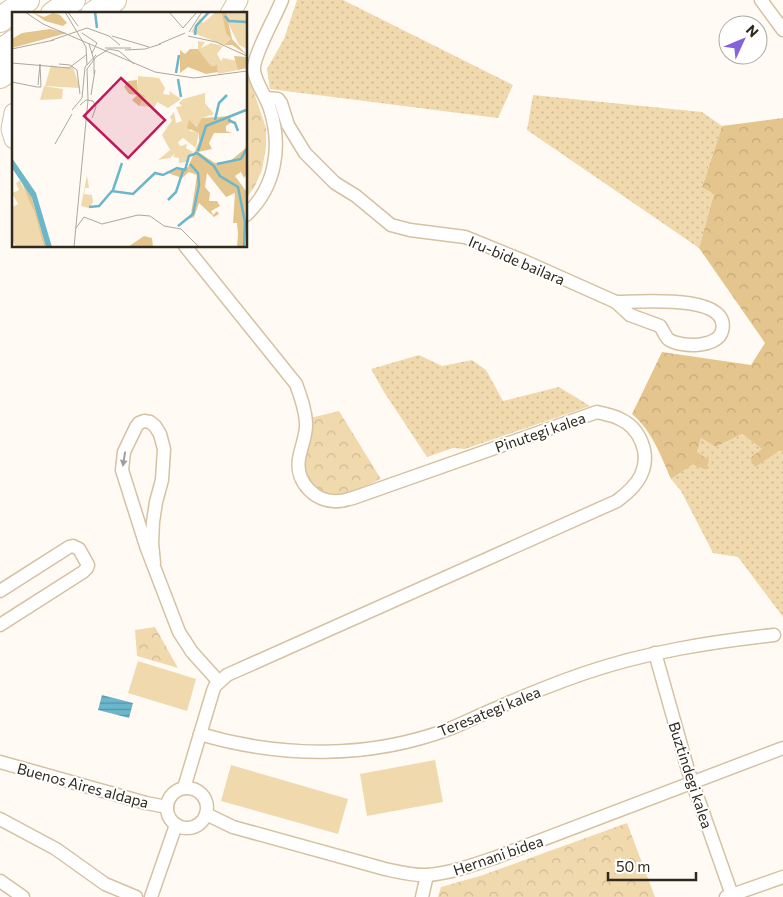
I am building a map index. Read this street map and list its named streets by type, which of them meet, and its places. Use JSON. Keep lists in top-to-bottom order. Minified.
{"streets":{"street":["Iru-bide bailara","Pinutegi kalea","Teresategi kalea","Buztindegi kalea","Buenos Aires aldapa","Hernani bidea"]},"crossings":[["Teresategi kalea","Buztindegi kalea"],["Buztindegi kalea","Hernani bidea"],["Buenos Aires aldapa","Hernani bidea"]],"scale_bar":"50 m","north":"top right"}
